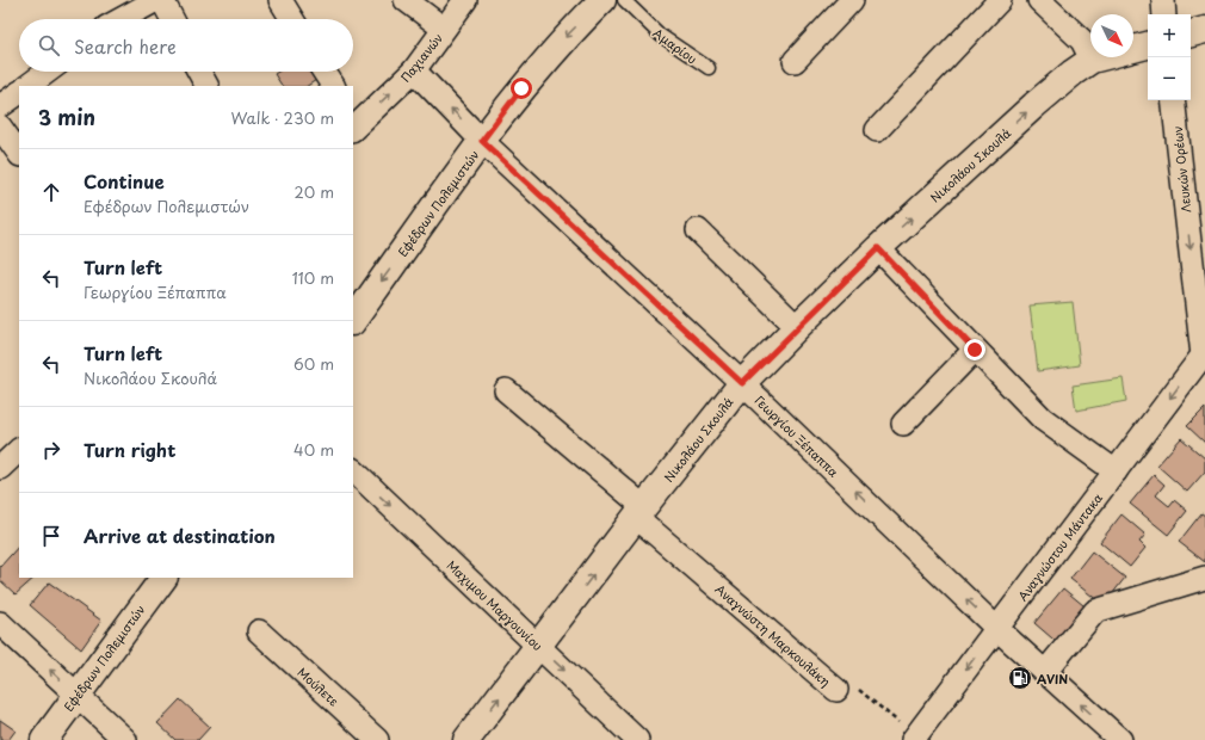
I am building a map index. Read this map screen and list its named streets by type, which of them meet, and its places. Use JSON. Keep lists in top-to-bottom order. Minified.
{"streets":{"street":["Παχιανών","Νικολάου Σκουλά","Λευκών Ορέων","Εφέδρων Πολεμιστών","Γεωργίου Ξέπαππα","Αναγνώστου Μάντακα","Μαχιμου Mαργουνίου","Αναγνώστη Μαρκουλάκη","Μούλετε"],"lane":["Αμαρίου"]},"crossings":[["Παχιανών","Γεωργίου Ξέπαππα"],["Νικολάου Σκουλά","Γεωργίου Ξέπαππα"],["Νικολάου Σκουλά","Μαχιμου Mαργουνίου"],["Νικολάου Σκουλά","Αναγνώστη Μαρκουλάκη"],["Λευκών Ορέων","Αναγνώστου Μάντακα"],["Εφέδρων Πολεμιστών","Γεωργίου Ξέπαππα"],["Γεωργίου Ξέπαππα","Αναγνώστου Μάντακα"],["Αναγνώστου Μάντακα","Αναγνώστη Μαρκουλάκη"]],"one_way":["Παχιανών","Λευκών Ορέων","Εφέδρων Πολεμιστών","Αναγνώστου Μάντακα","Μαχιμου Mαργουνίου"],"places":{"fuel station":["AVIN"]},"north":"bottom right","page":{"map_buttons":["+","−"],"search":"Search here","heading":["3 min","Walk · 230 m"],"list":[["Continue","Εφέδρων Πολεμιστών","20 m"],["Turn left","Γεωργίου Ξέπαππα","110 m"],["Turn left","Νικολάου Σκουλά","60 m"],["Turn right","40 m"],"Arrive at destination"]}}
